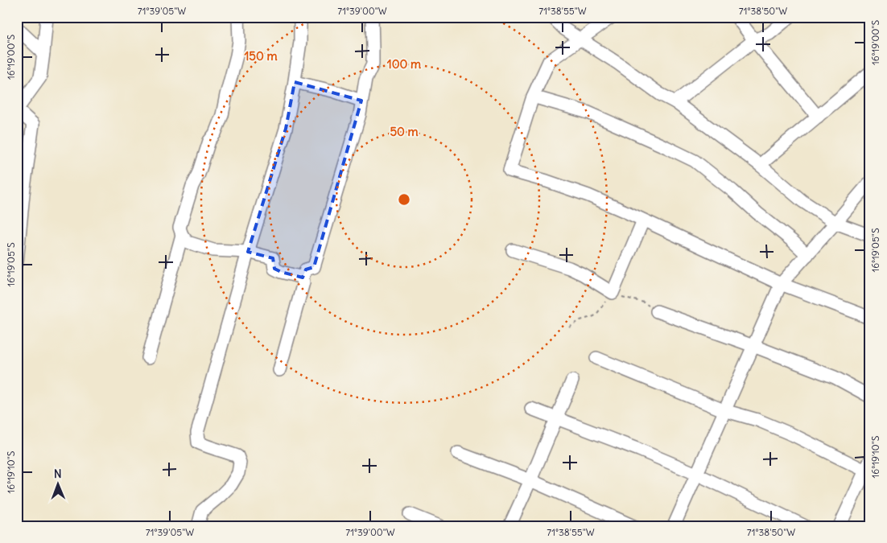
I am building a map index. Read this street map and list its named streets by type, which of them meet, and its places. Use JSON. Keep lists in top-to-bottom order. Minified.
{"north":"top","coordinates":["71°39'05\"W","71°39'00\"W","71°38'55\"W","71°38'50\"W","16°19'00\"S","16°19'05\"S","16°19'10\"S"],"rings":["150 m","100 m","50 m"]}
